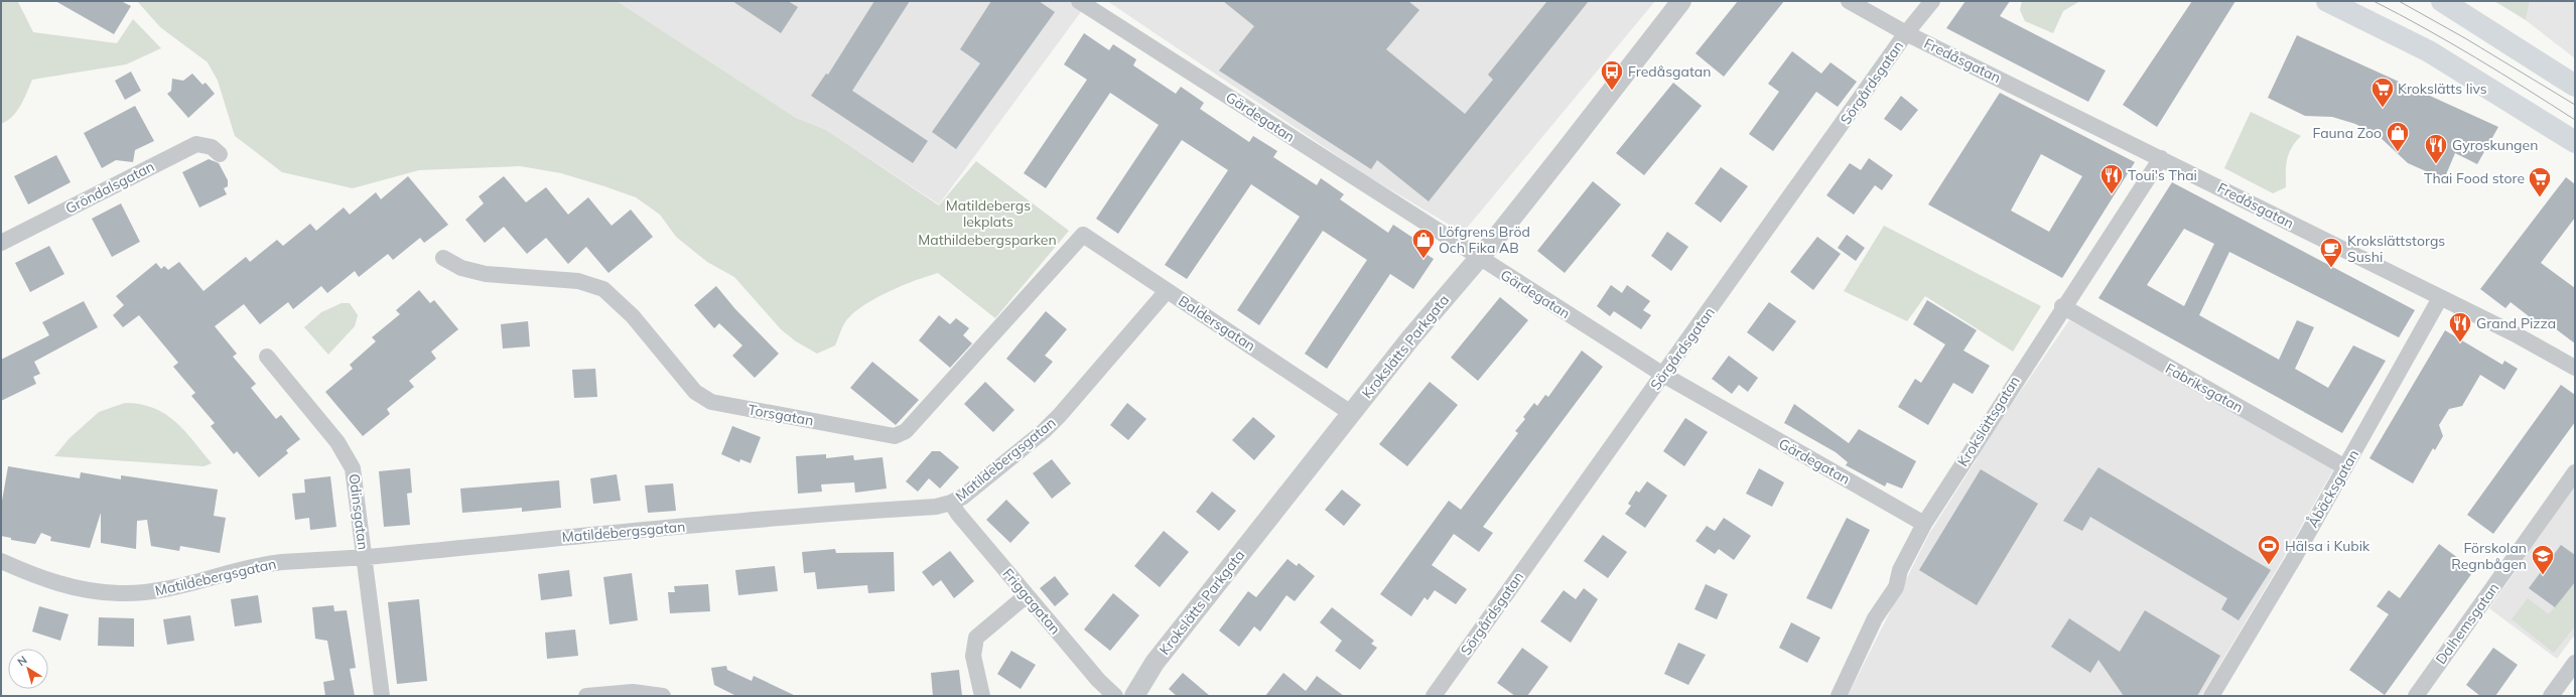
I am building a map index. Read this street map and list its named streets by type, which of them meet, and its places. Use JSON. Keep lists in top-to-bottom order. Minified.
{"streets":{"street":["Fredåsgatan","Sörgårdsgatan","Gärdegatan","Gröndalsgatan","Baldersgatan","Krokslätts Parkgata","Fabriksgatan","Torsgatan","Krokslättsgatan","Matildebergsgatan","Åbäcksgatan","Odinsgatan","Friggagatan","Dalhemsgatan"]},"crossings":[["Fredåsgatan","Sörgårdsgatan"],["Fredåsgatan","Krokslättsgatan"],["Fredåsgatan","Åbäcksgatan"],["Sörgårdsgatan","Gärdegatan"],["Gärdegatan","Krokslätts Parkgata"],["Gärdegatan","Krokslättsgatan"],["Baldersgatan","Krokslätts Parkgata"],["Baldersgatan","Torsgatan"],["Baldersgatan","Matildebergsgatan"],["Fabriksgatan","Krokslättsgatan"],["Fabriksgatan","Åbäcksgatan"],["Matildebergsgatan","Odinsgatan"],["Matildebergsgatan","Friggagatan"]],"parks":["Matildebergs lekplats","Mathildebergsparken"],"places":{"bus stop":["Fredåsgatan"],"supermarket":["Krokslätts livs","Thai Food store"],"shop":["Fauna Zoo","Löfgrens Bröd Och Fika AB"],"restaurant":["Gyroskungen","Toui's Thai","Grand Pizza"],"cafe":["Krokslättstorgs Sushi"],"sports":["Hälsa i Kubik"],"school or university":["Förskolan Regnbågen"]},"north":"top left"}
